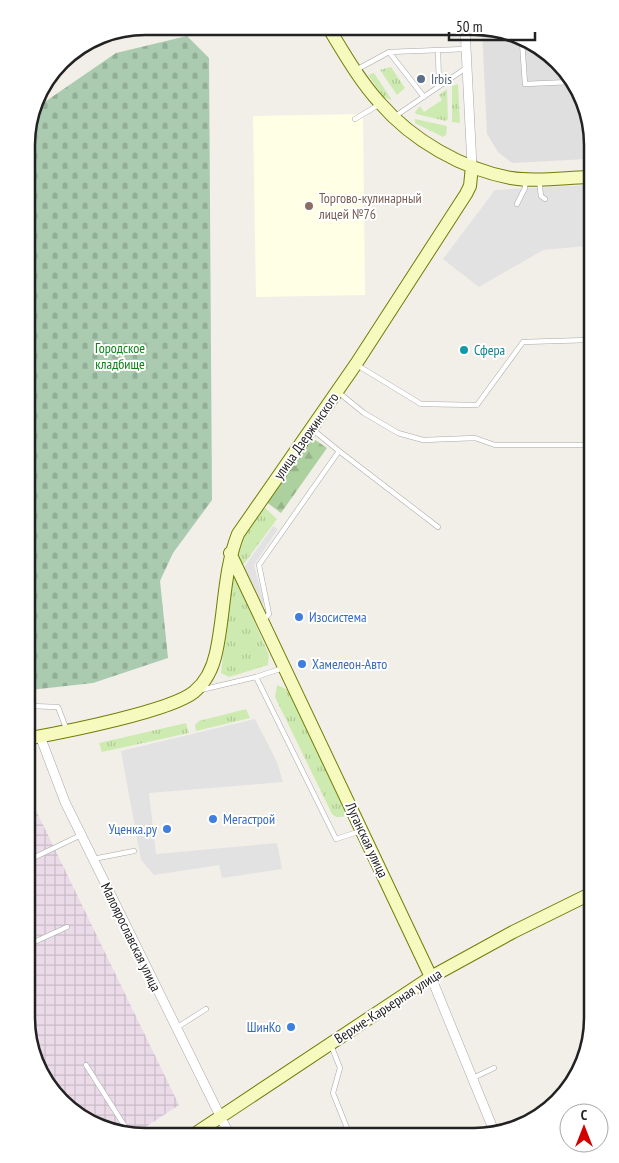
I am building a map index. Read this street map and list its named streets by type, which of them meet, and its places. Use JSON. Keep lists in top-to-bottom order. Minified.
{"streets":{"street":["улица Дзержинского","Луганская улица","Малоярославская улица","Верхне-Карьерная улица"]},"crossings":[["улица Дзержинского","Луганская улица"],["улица Дзержинского","Малоярославская улица"],["Луганская улица","Верхне-Карьерная улица"],["Малоярославская улица","Верхне-Карьерная улица"]],"parks":["Городское кладбище"],"places":["Irbis","Торгово-кулинарный лицей №76","Сфера","Изосистема","Хамелеон-Авто","Мегастрой","Уценка.ру","ШинКо"],"scale_bar":"50 m","north":"top"}
